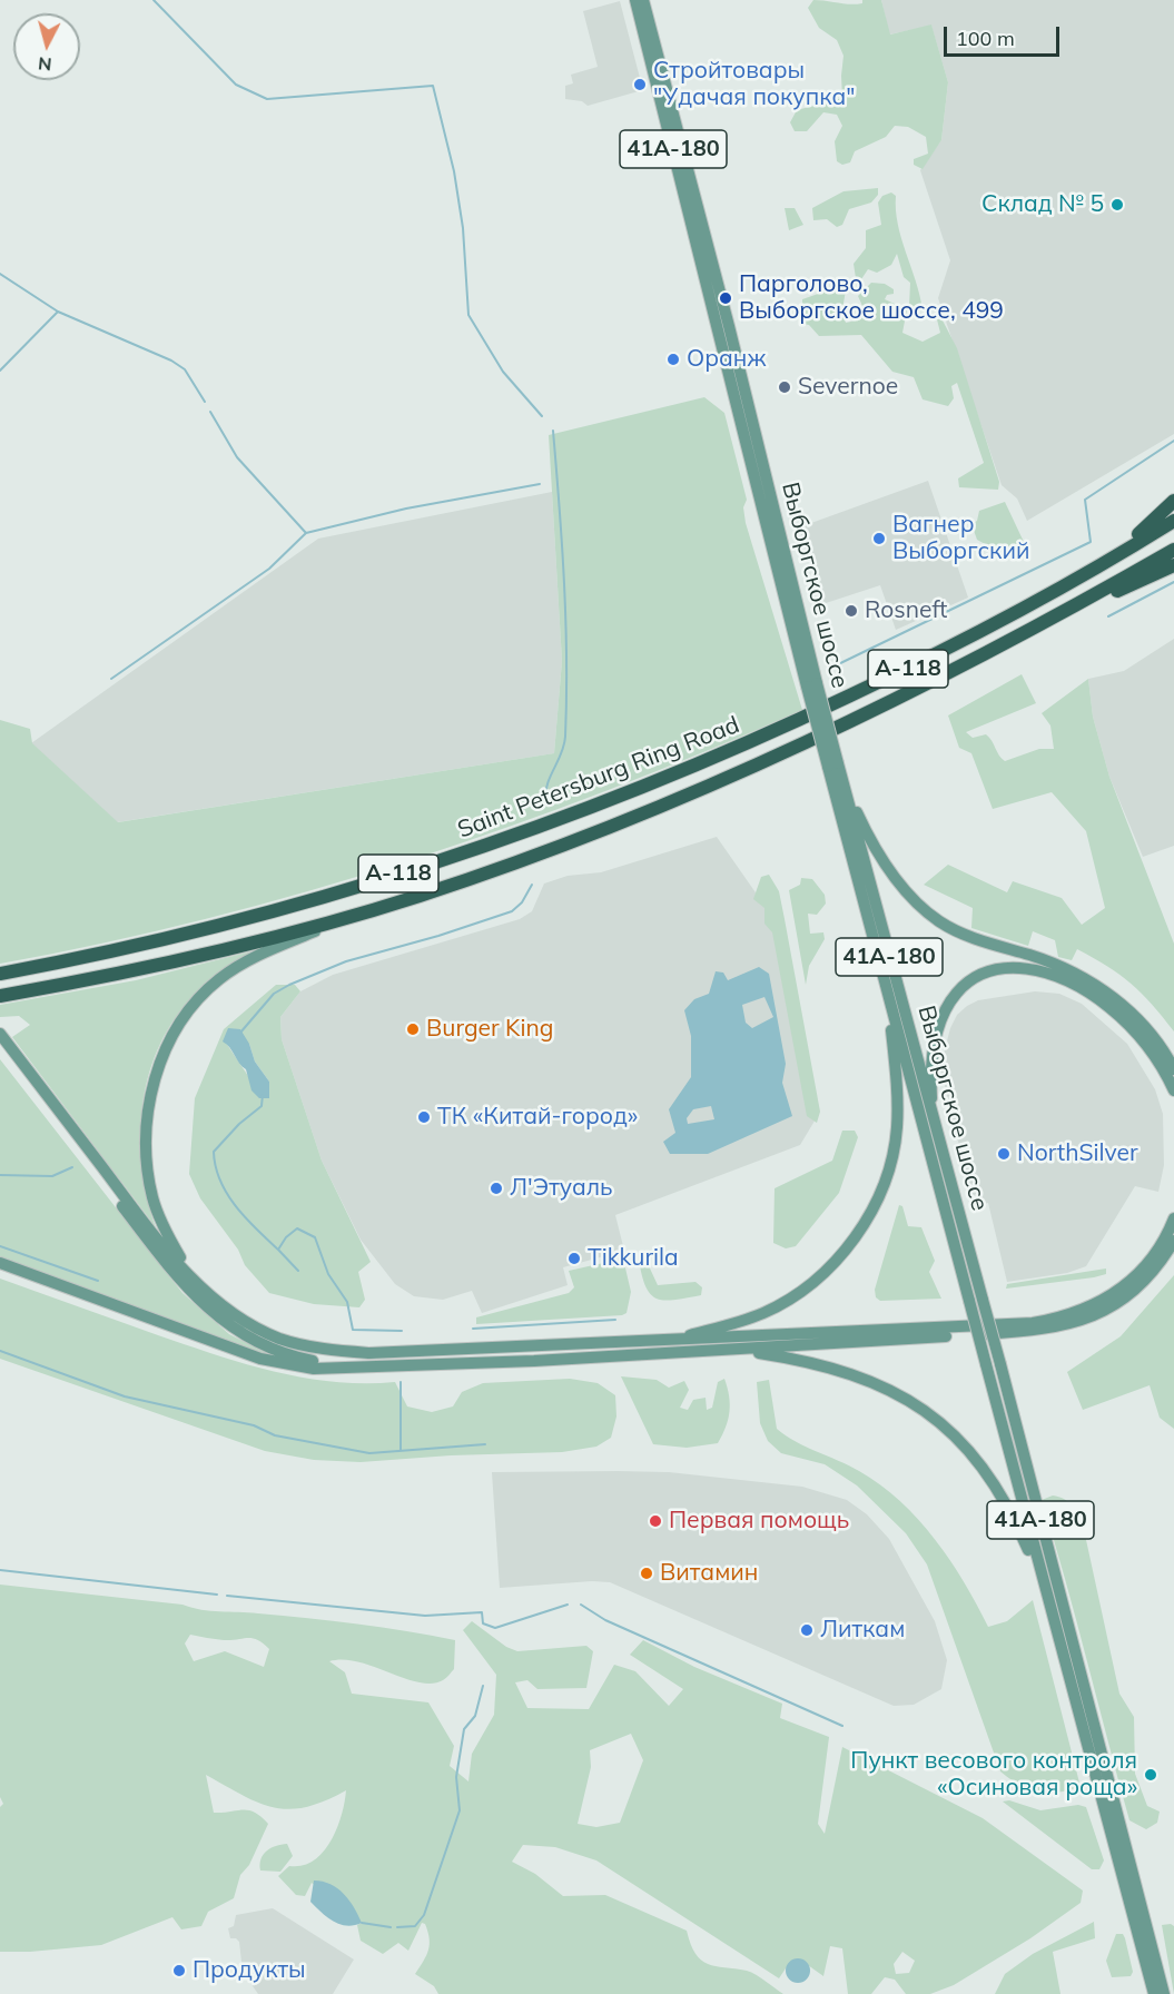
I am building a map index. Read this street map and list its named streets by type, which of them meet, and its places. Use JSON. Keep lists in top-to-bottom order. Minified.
{"streets":{"highway":["А-118","Saint Petersburg Ring Road"],"main road":["41А-180","Выборгское шоссе"]},"places":["Cтройтовары \"Удачая покупка\"","Склад № 5","Парголово, Выборгское шоссе, 499","Оранж","Severnoe","Вагнер Выборгский","Rosneft","Burger King","ТК «Китай-город»","NorthSilver","Л'Этуаль","Tikkurila","Первая помощь","Витамин","Литкам","Пункт весового контроля «Осиновая роща»","Продукты"],"scale_bar":"100 m","north":"bottom"}
